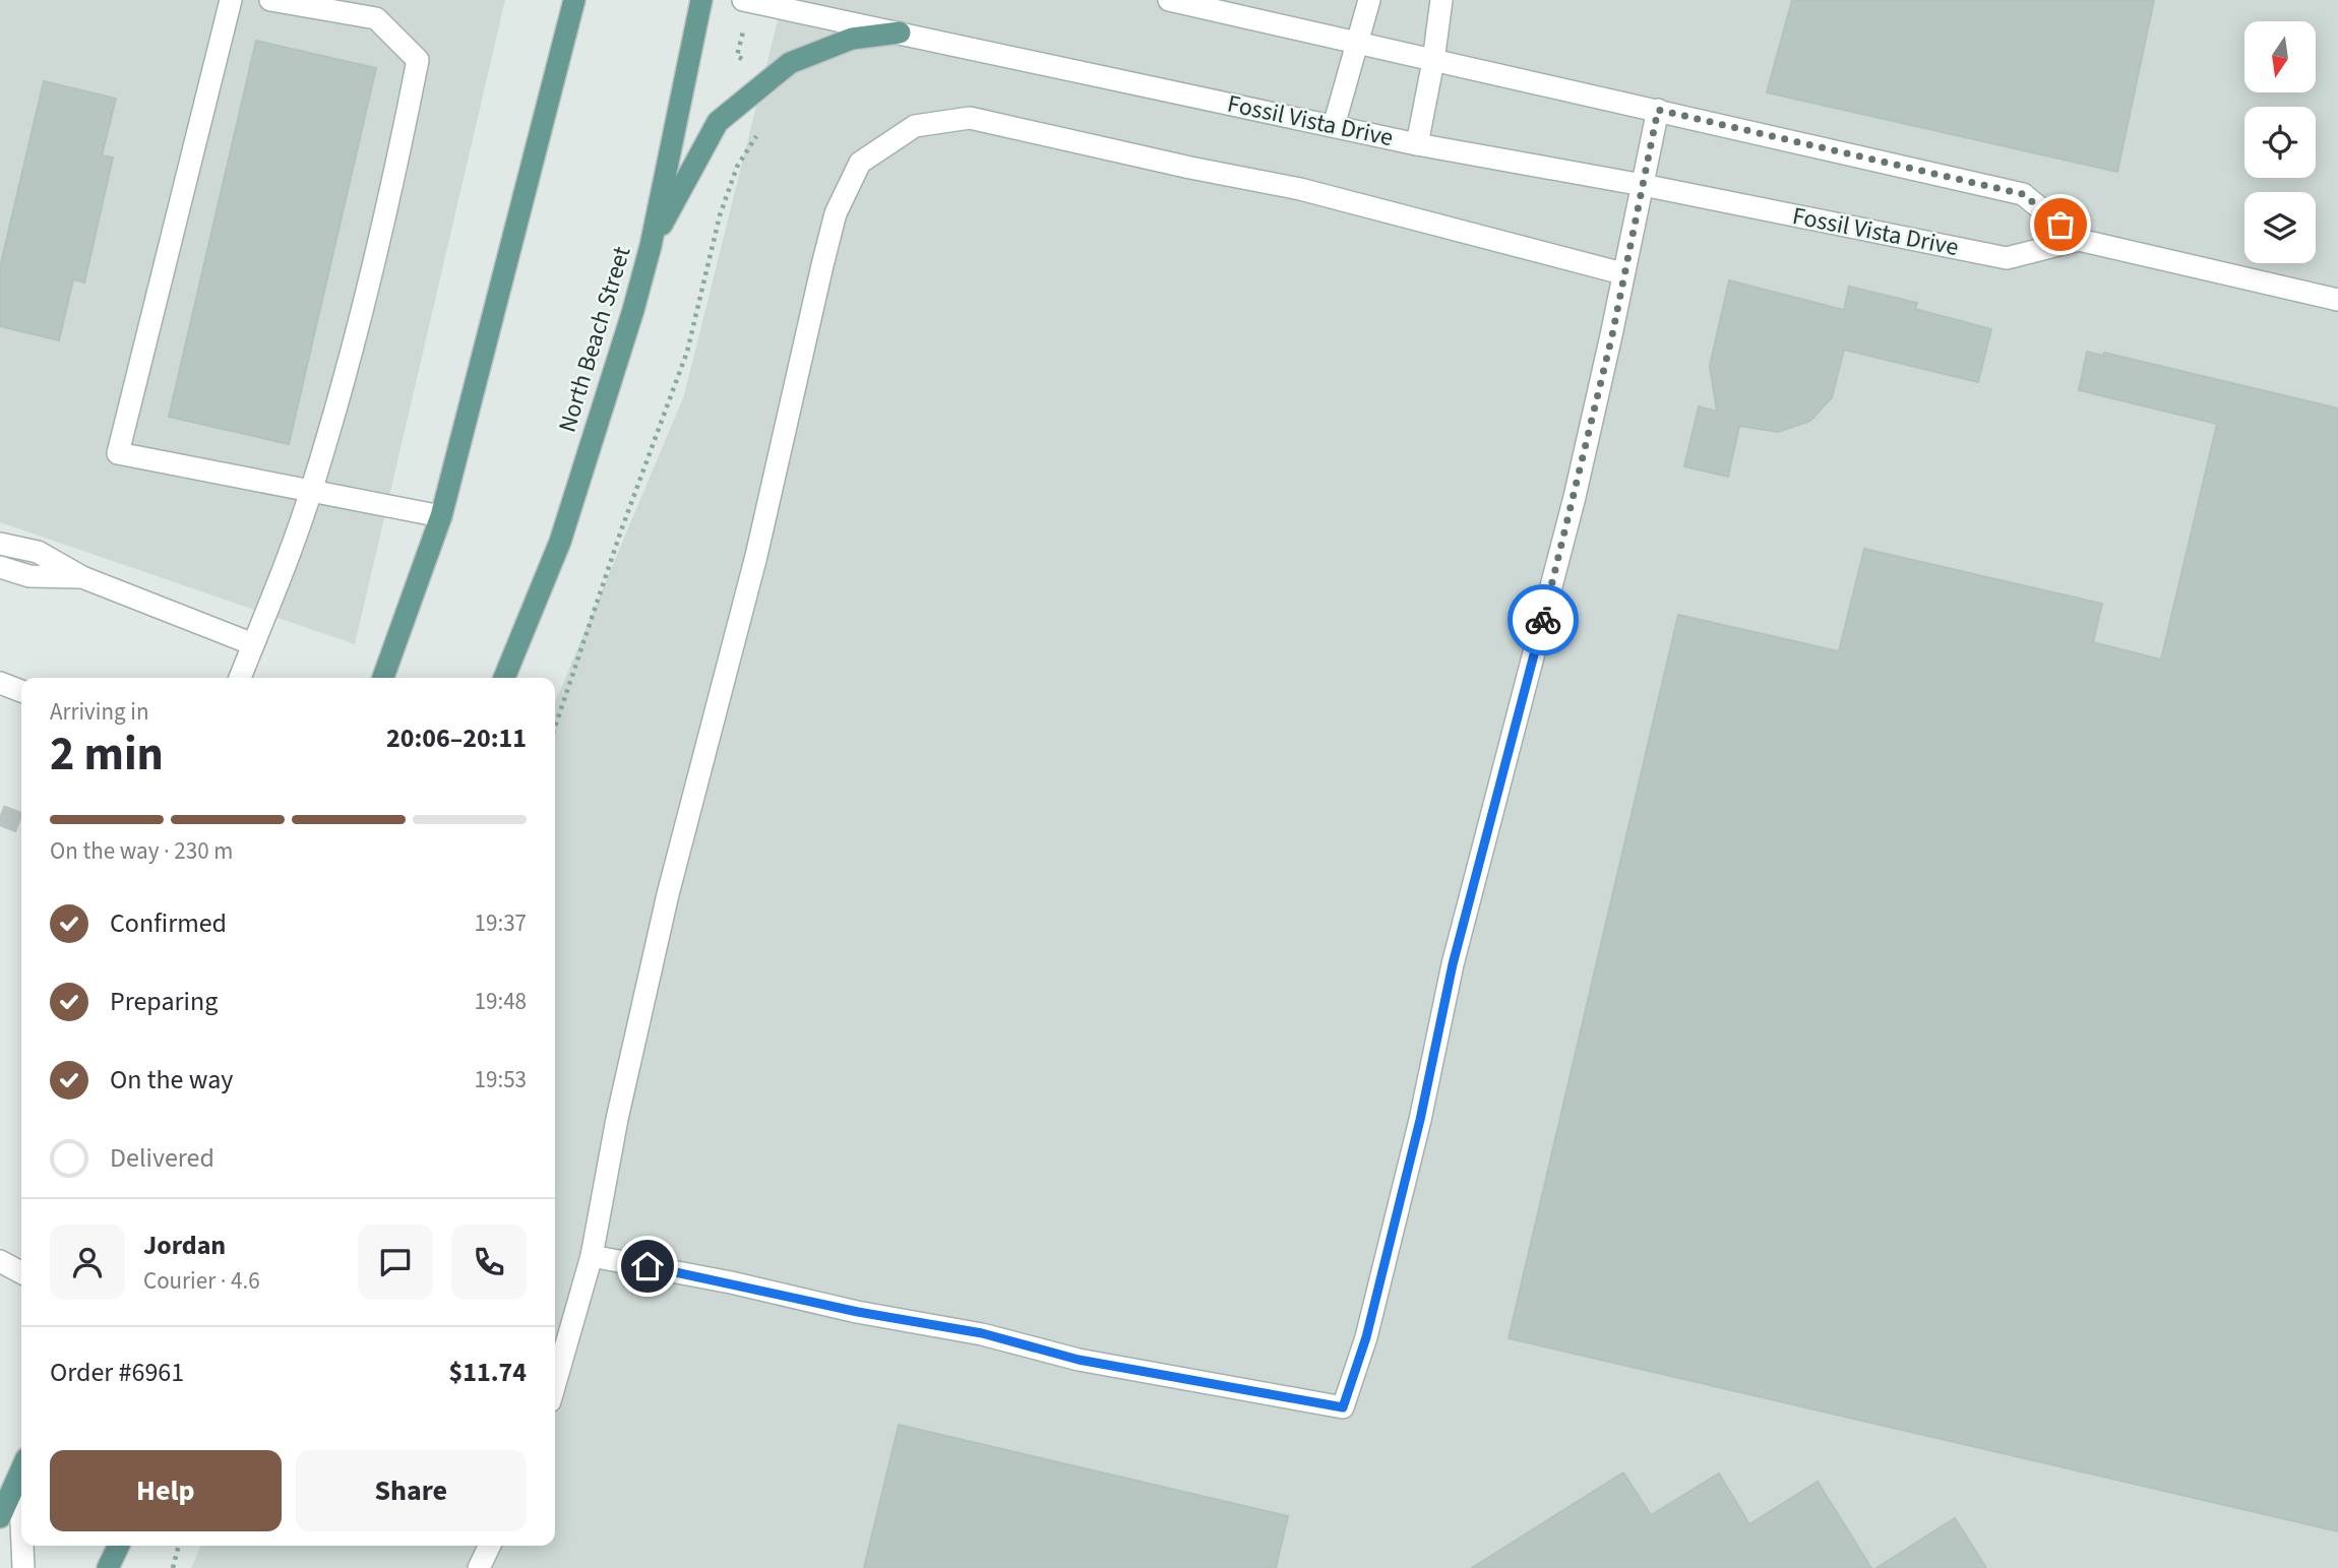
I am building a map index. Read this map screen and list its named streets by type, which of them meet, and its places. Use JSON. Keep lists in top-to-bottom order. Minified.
{"streets":{"main road":["North Beach Street"],"street":["Fossil Vista Drive"]},"north":"bottom","page":{"heading":["2 min","Arriving in","20:06–20:11"],"panel":["Jordan","Courier · 4.6","Order #6961","$11.74"],"bar":"On the way · 230 m","list":[["Confirmed","19:37"],["Preparing","19:48"],["On the way","19:53"],"Delivered"],"buttons":["Help","Share"]}}
